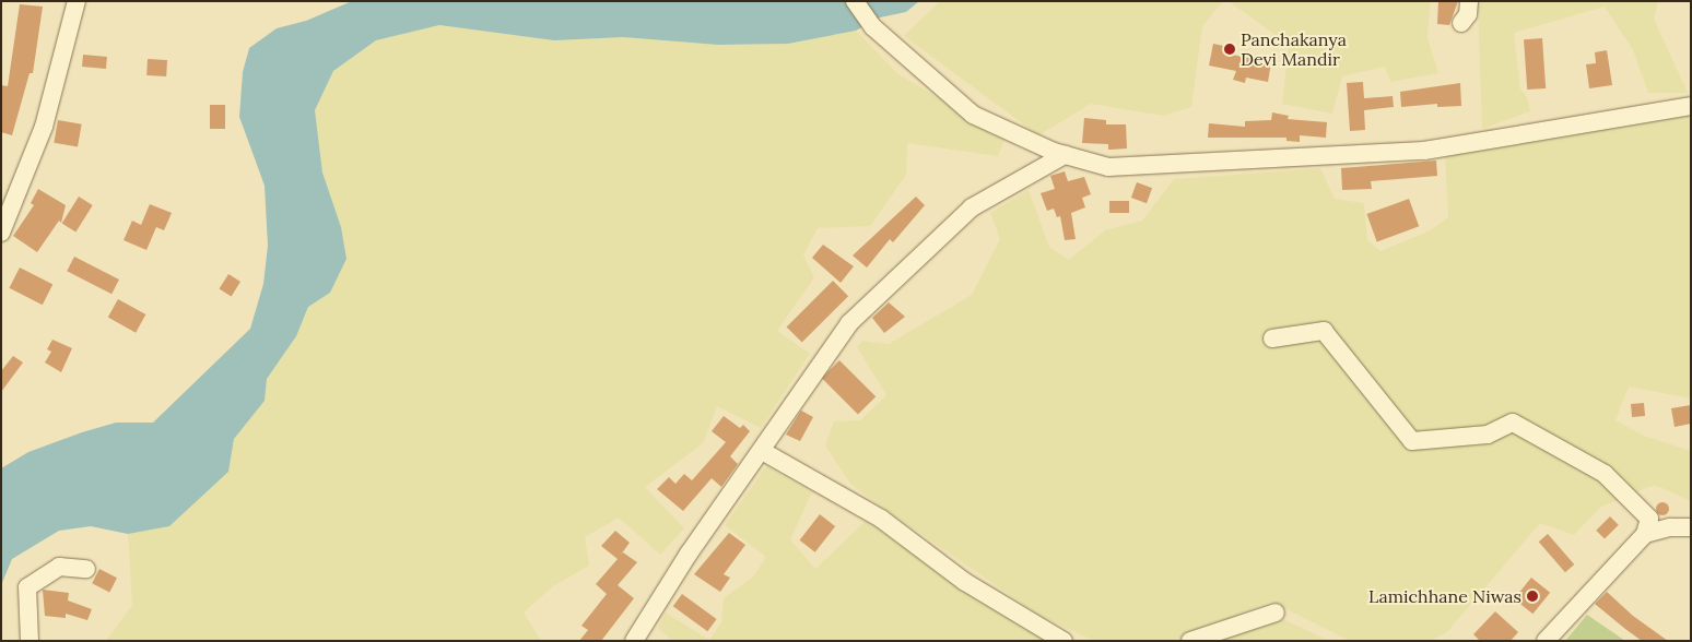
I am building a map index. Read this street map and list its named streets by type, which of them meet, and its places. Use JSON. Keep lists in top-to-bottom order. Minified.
{"places":["Panchakanya Devi Mandir","Lamichhane Niwas"]}
